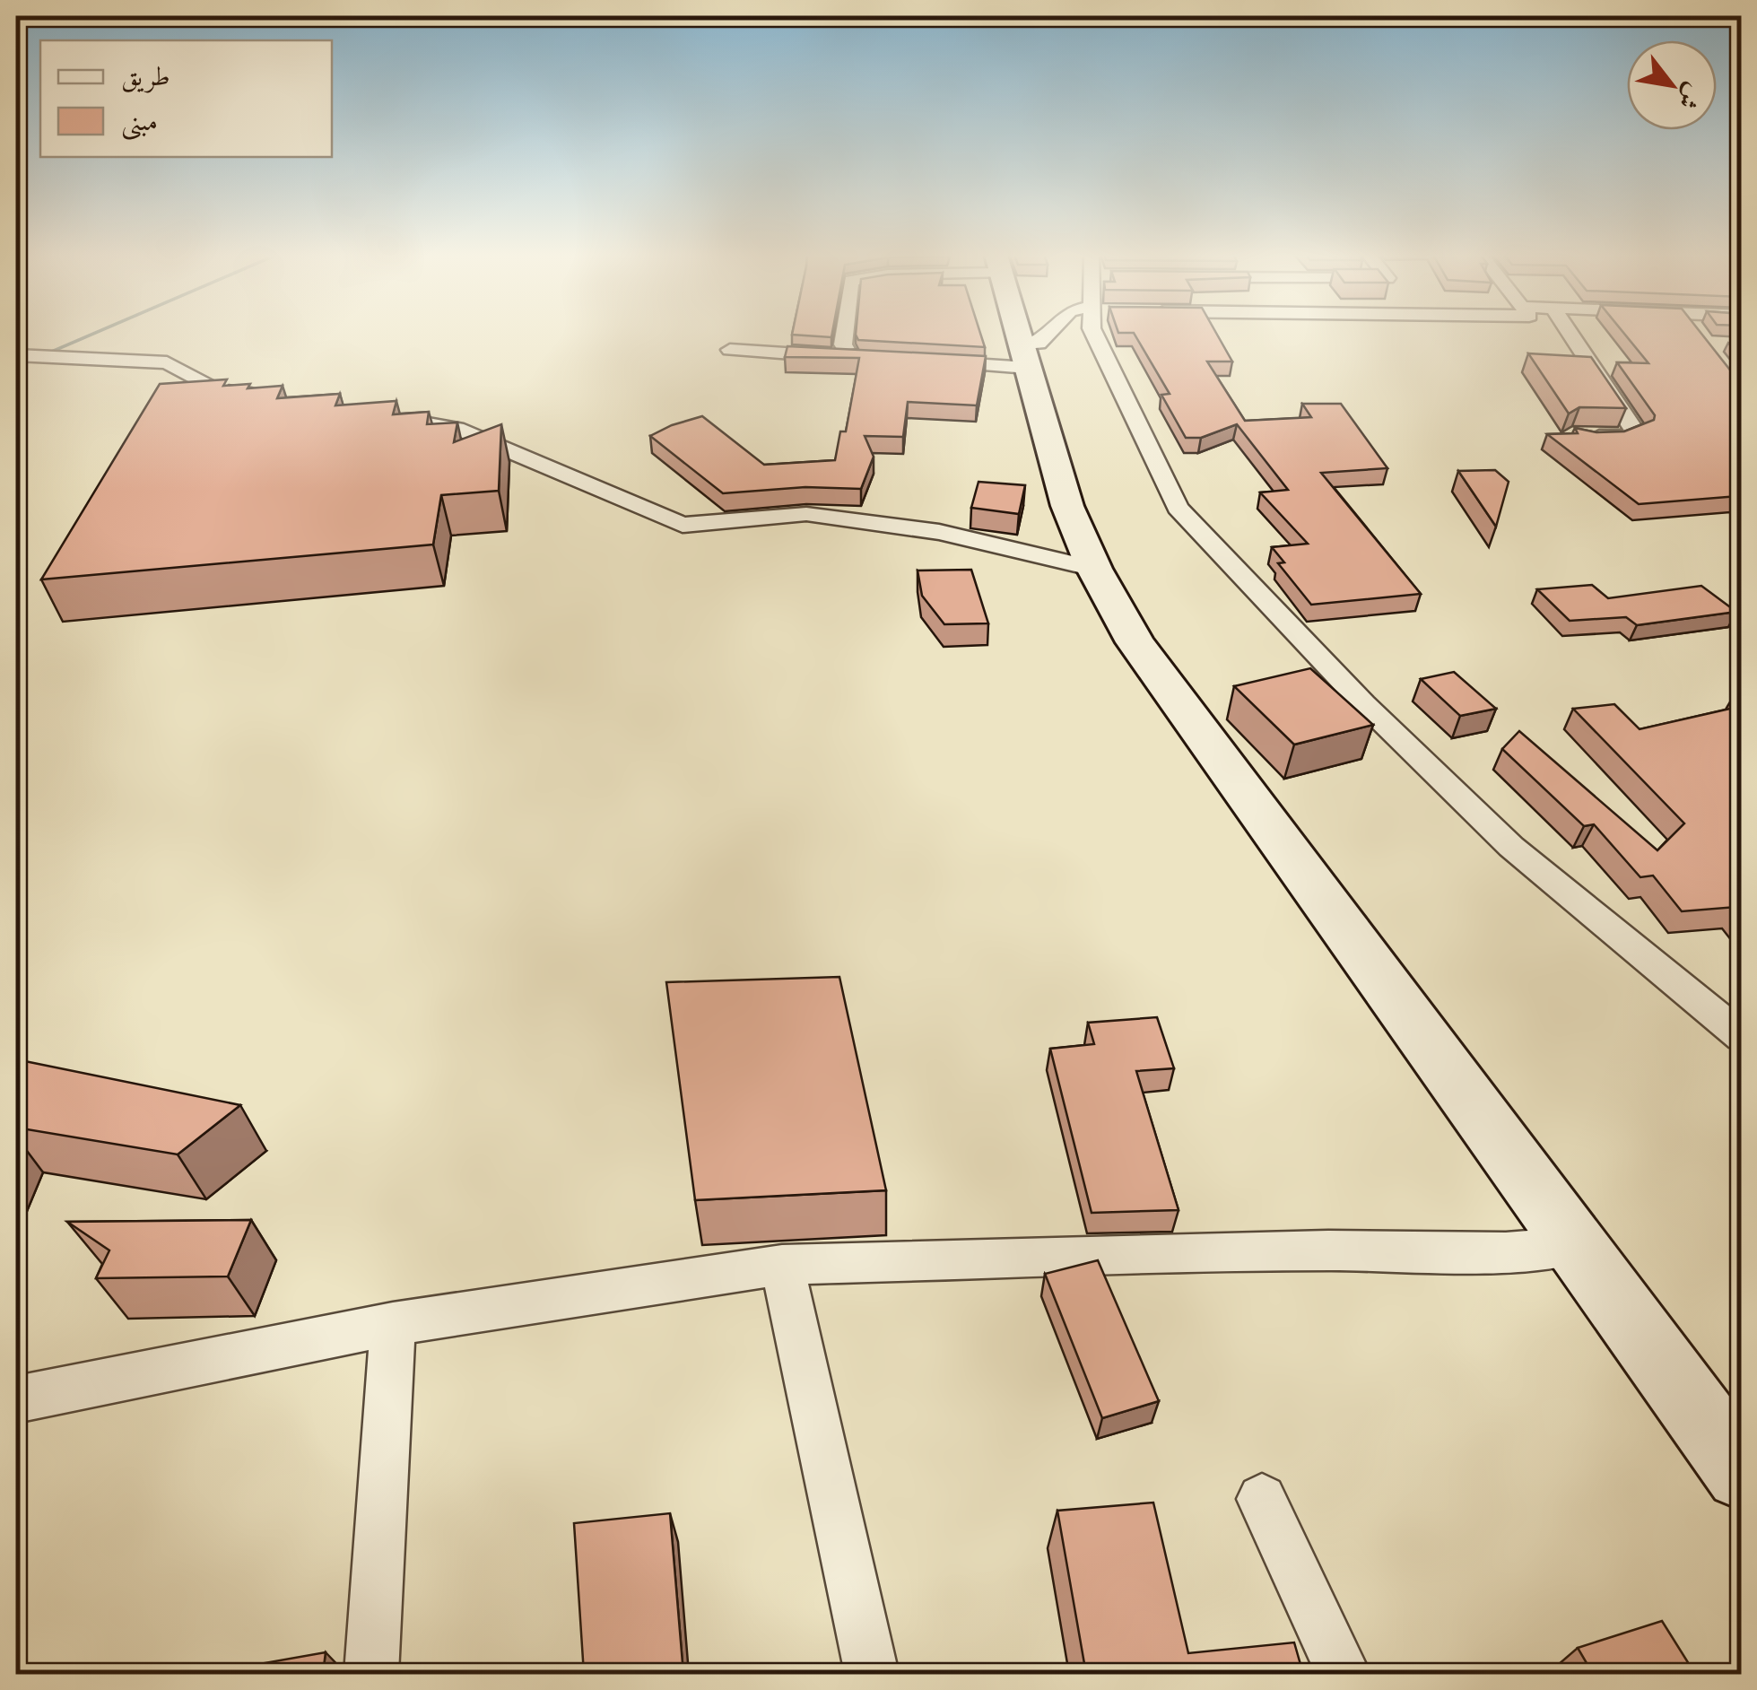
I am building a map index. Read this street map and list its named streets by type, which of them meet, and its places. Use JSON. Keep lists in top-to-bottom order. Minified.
{"legend":["طريق","مبنى"],"north":"bottom right"}
